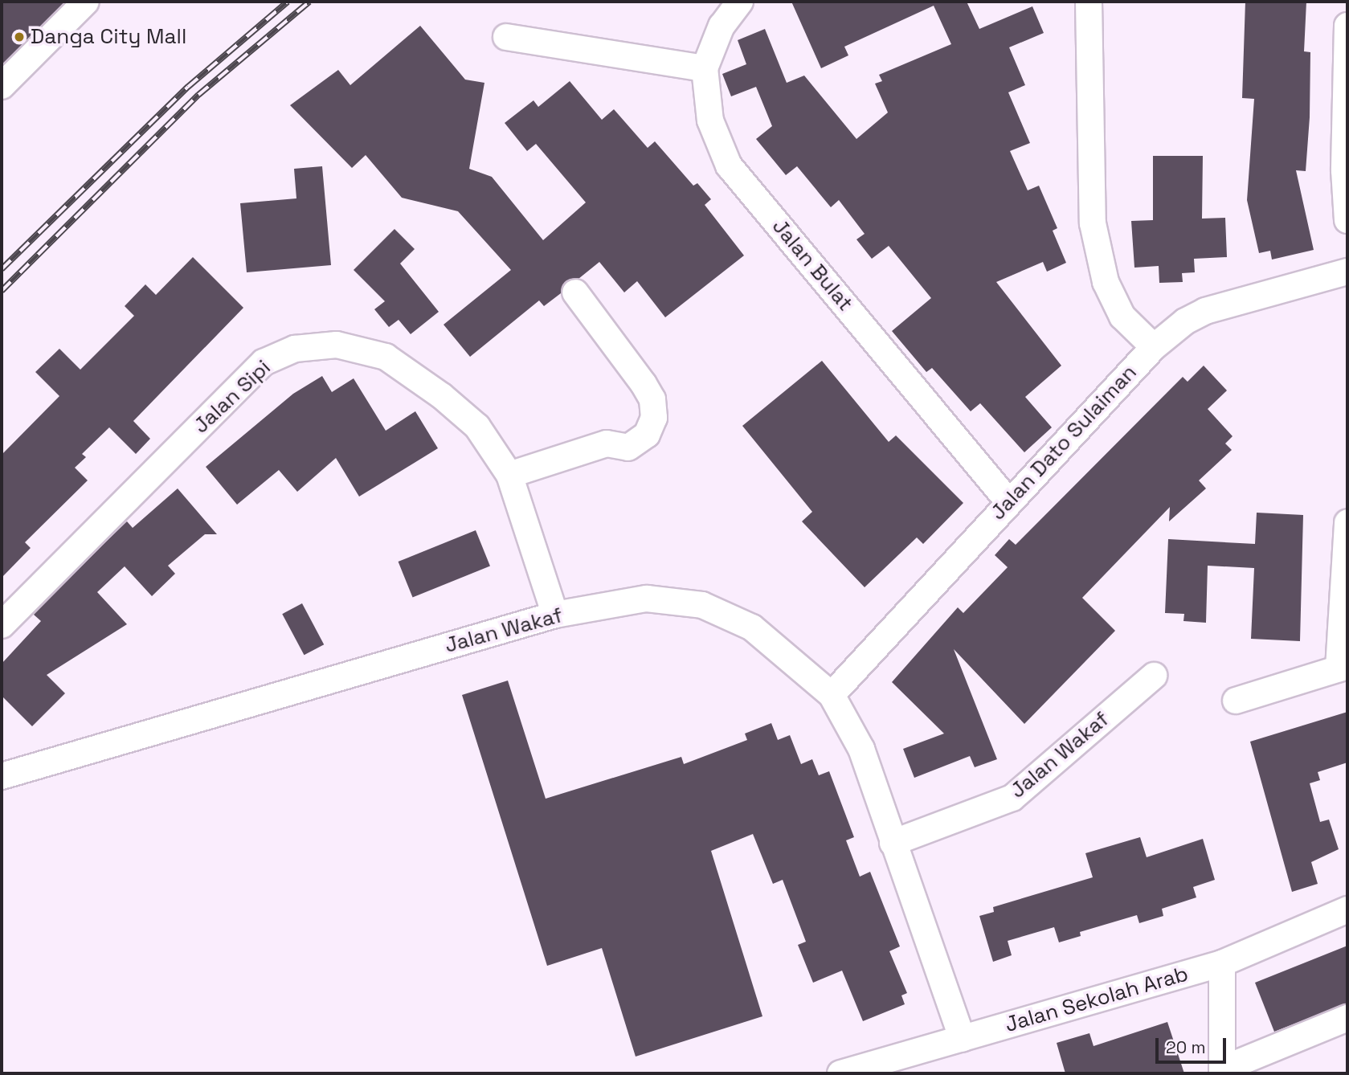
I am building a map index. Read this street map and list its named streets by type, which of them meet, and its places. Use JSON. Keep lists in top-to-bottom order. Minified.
{"streets":{"street":["Jalan Bulat","Jalan Sipi","Jalan Dato Sulaiman","Jalan Wakaf","Jalan Sekolah Arab"]},"crossings":[["Jalan Bulat","Jalan Dato Sulaiman"],["Jalan Sipi","Jalan Wakaf"],["Jalan Dato Sulaiman","Jalan Wakaf"],["Jalan Wakaf","Jalan Sekolah Arab"]],"places":["Danga City Mall"],"scale_bar":"20 m"}
